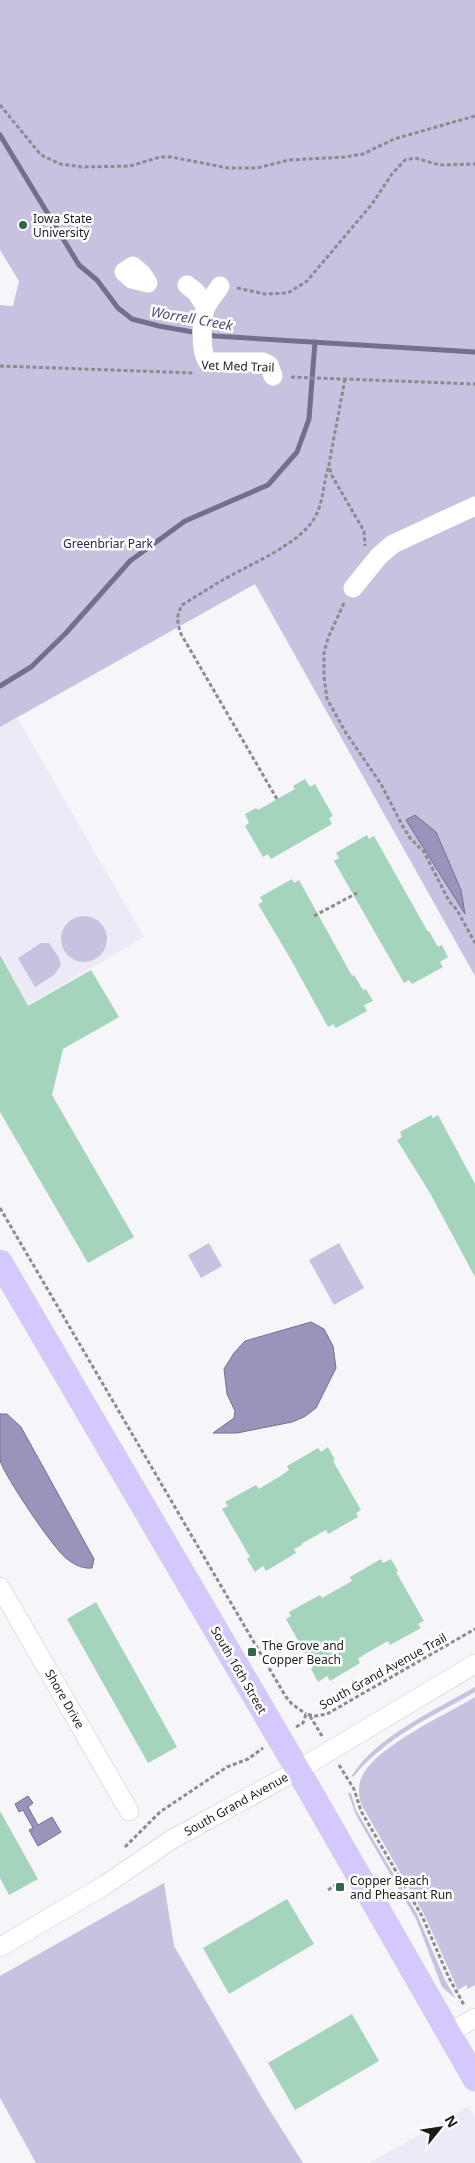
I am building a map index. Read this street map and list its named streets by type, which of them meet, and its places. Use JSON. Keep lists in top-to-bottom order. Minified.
{"streets":{"main road":["South 16th Street"],"street":["Shore Drive","South Grand Avenue"],"path":["Vet Med Trail","South Grand Avenue Trail"]},"crossings":[["South 16th Street","South Grand Avenue"]],"water":["Worrell Creek"],"parks":["Greenbriar Park"],"places":{"other":["Iowa State University"],"transit":["The Grove and Copper Beach","Copper Beach and Pheasant Run"]},"north":"top right"}
